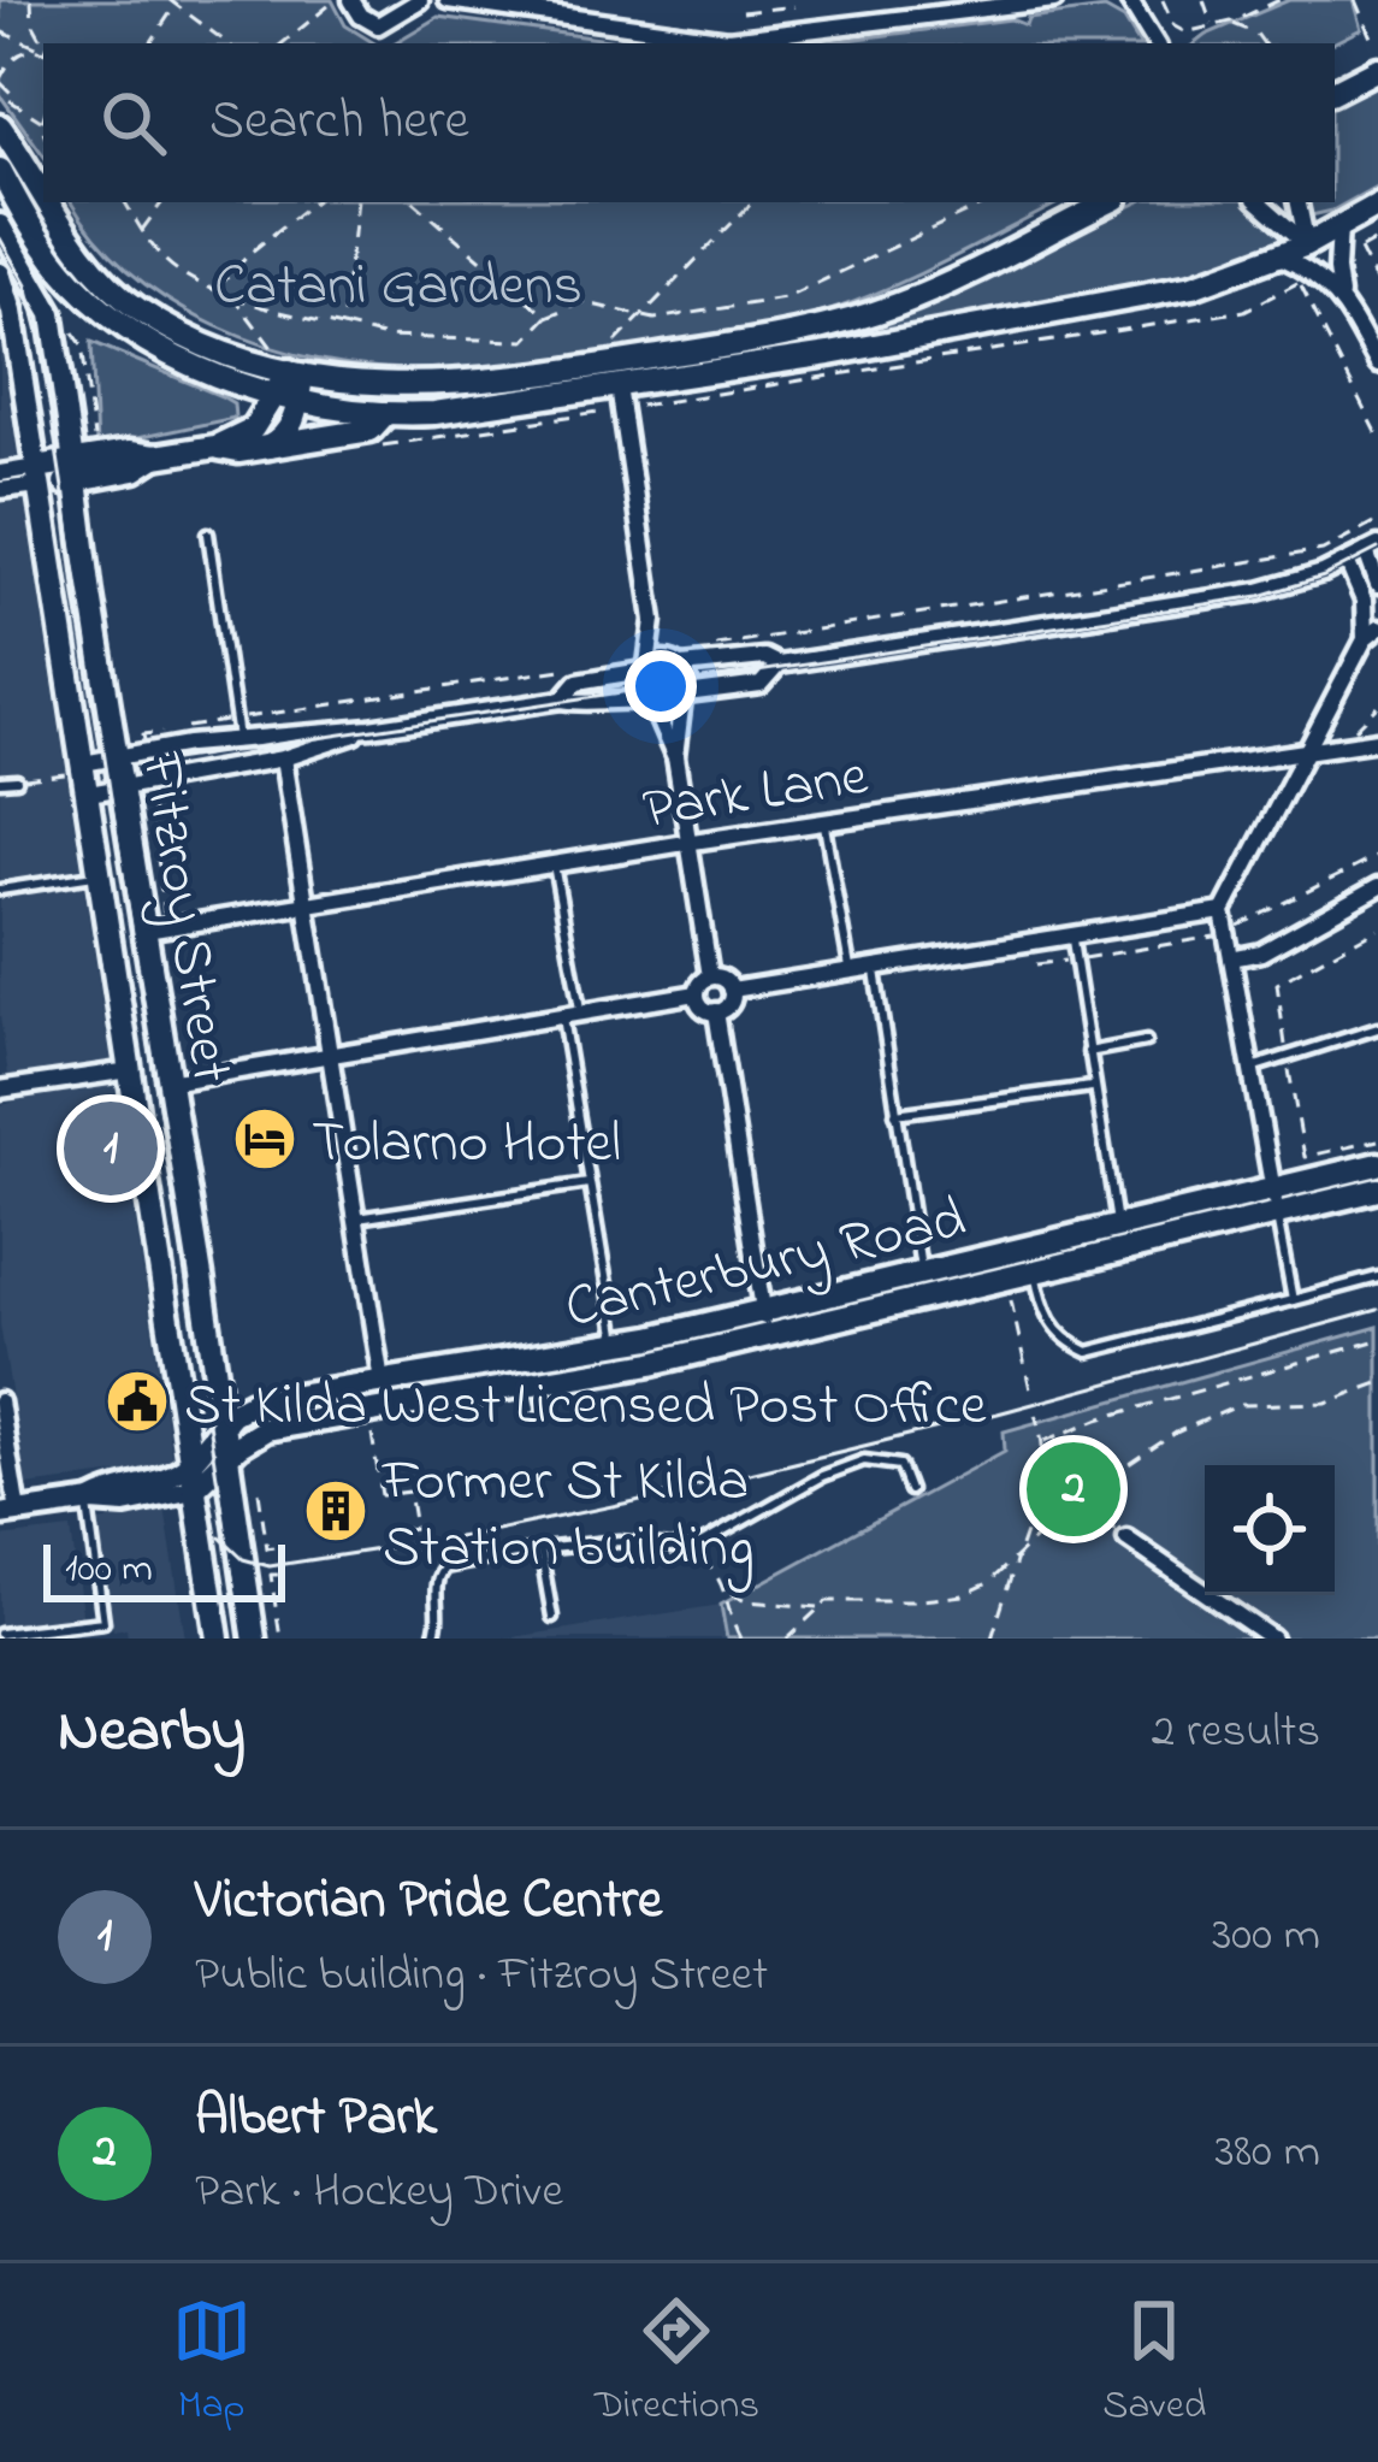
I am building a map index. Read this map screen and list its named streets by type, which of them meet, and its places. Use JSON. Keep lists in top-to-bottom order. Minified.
{"streets":{"main road":["Fitzroy Street","Canterbury Road"],"street":["Park Lane"]},"crossings":[["Park Lane","Fitzroy Street"],["Fitzroy Street","Canterbury Road"]],"parks":["Catani Gardens"],"places":{"hotel":["Tolarno Hotel"],"public building":["St Kilda West Licensed Post Office"],"building":["Former St Kilda Station building"]},"scale_bar":"100 m","page":{"search":"Search here","pins":["1","2"],"scale":"100 m","heading":["Nearby","2 results"],"list":[{"mark":"1","name":"Victorian Pride Centre","note":"Public building · Fitzroy Street","value":"300 m"},{"mark":"2","name":"Albert Park","note":"Park · Hockey Drive","value":"380 m"}],"nav":["Map","Directions","Saved"]}}
